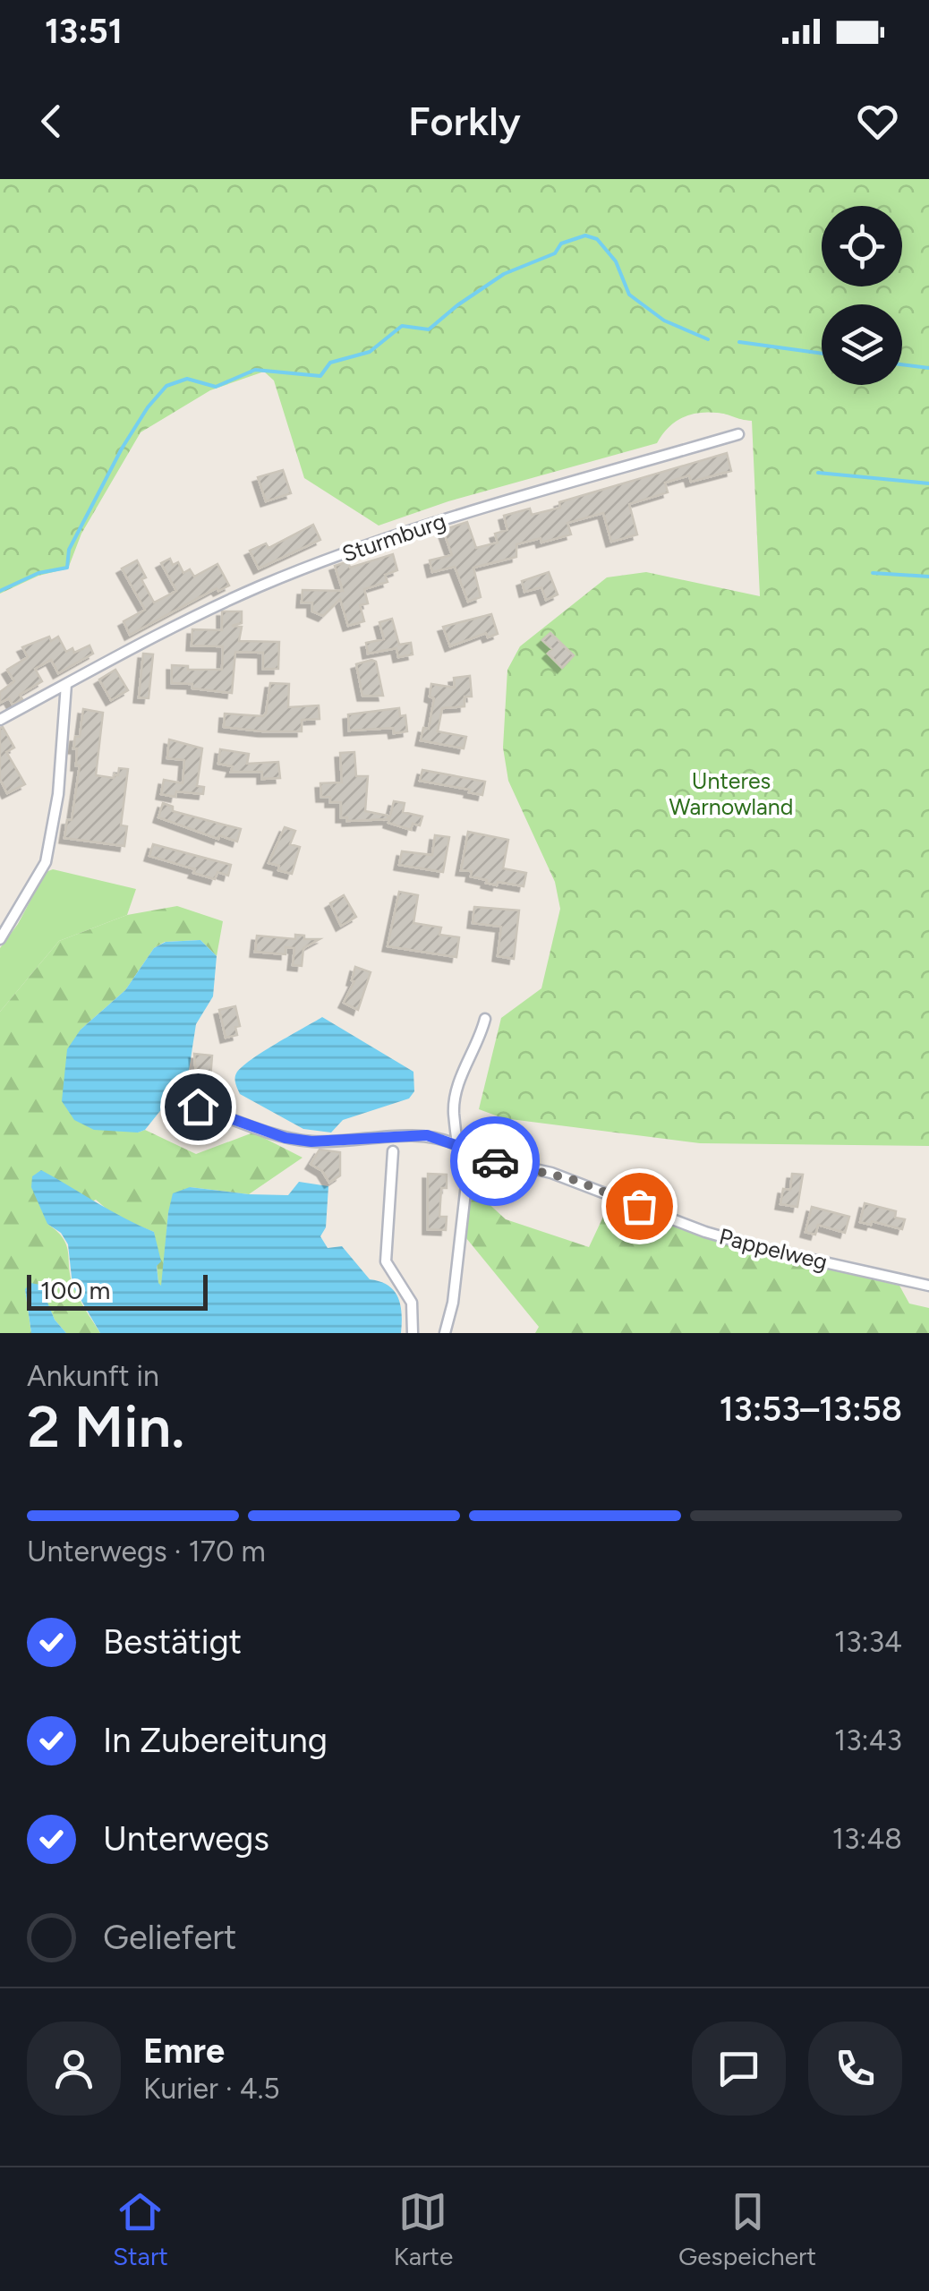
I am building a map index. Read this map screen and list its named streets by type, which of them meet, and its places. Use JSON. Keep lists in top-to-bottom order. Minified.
{"streets":{"street":["Sturmburg","Pappelweg"]},"parks":["Unteres Warnowland"],"scale_bar":"100 m","page":{"status":"13:51","header":"Forkly","scale":"100 m","heading":["2 Min.","Ankunft in","13:53–13:58"],"panel":["Emre","Kurier · 4.5"],"bar":"Unterwegs · 170 m","list":[["Bestätigt","13:34"],["In Zubereitung","13:43"],["Unterwegs","13:48"],"Geliefert"],"tabs":["Start","Karte","Gespeichert"]}}
